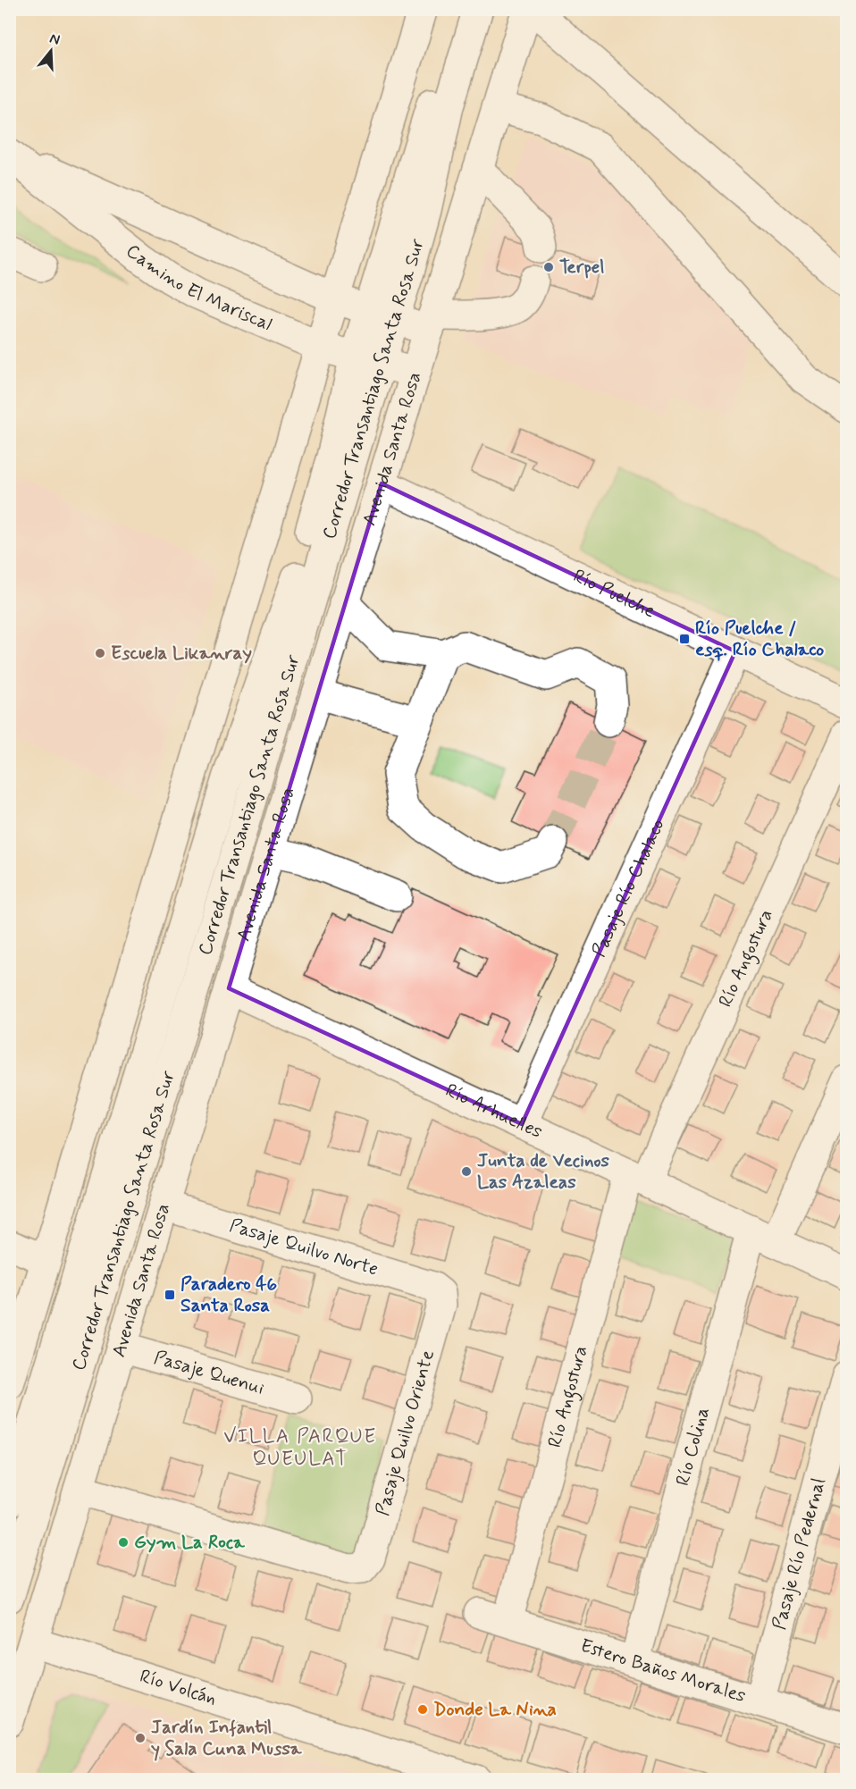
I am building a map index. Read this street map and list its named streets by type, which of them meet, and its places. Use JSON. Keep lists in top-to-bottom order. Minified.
{"streets":{"street":["Camino El Mariscal","Corredor Transantiago Santa Rosa Sur","Avenida Santa Rosa","Río Puelche","Pasaje Río Chalaco","Río Angostura","Río Arhuelles","Pasaje Quilvo Norte","Pasaje Quenui","Pasaje Quilvo Oriente","Río Colina","Pasaje Río Pedernal","Estero Baños Morales","Río Volcán"]},"crossings":[["Camino El Mariscal","Corredor Transantiago Santa Rosa Sur"],["Camino El Mariscal","Avenida Santa Rosa"],["Avenida Santa Rosa","Río Puelche"],["Avenida Santa Rosa","Río Arhuelles"],["Avenida Santa Rosa","Pasaje Quilvo Norte"],["Avenida Santa Rosa","Pasaje Quenui"],["Avenida Santa Rosa","Pasaje Quilvo Oriente"],["Avenida Santa Rosa","Río Volcán"],["Río Puelche","Pasaje Río Chalaco"],["Pasaje Río Chalaco","Río Arhuelles"],["Río Angostura","Río Arhuelles"],["Río Angostura","Estero Baños Morales"],["Río Arhuelles","Río Colina"],["Pasaje Quilvo Norte","Pasaje Quilvo Oriente"],["Río Colina","Estero Baños Morales"],["Pasaje Río Pedernal","Estero Baños Morales"]],"districts":["VILLA PARQUE QUEULAT"],"places":{"other":["Terpel","Escuela Likanray","Junta de Vecinos Las Azaleas","Gym La Roca","Donde La Nina","Jardín Infantil y Sala Cuna Mussa"],"transit":["Río Puelche / esq. Río Chalaco","Paradero 46 Santa Rosa"]},"north":"top"}
